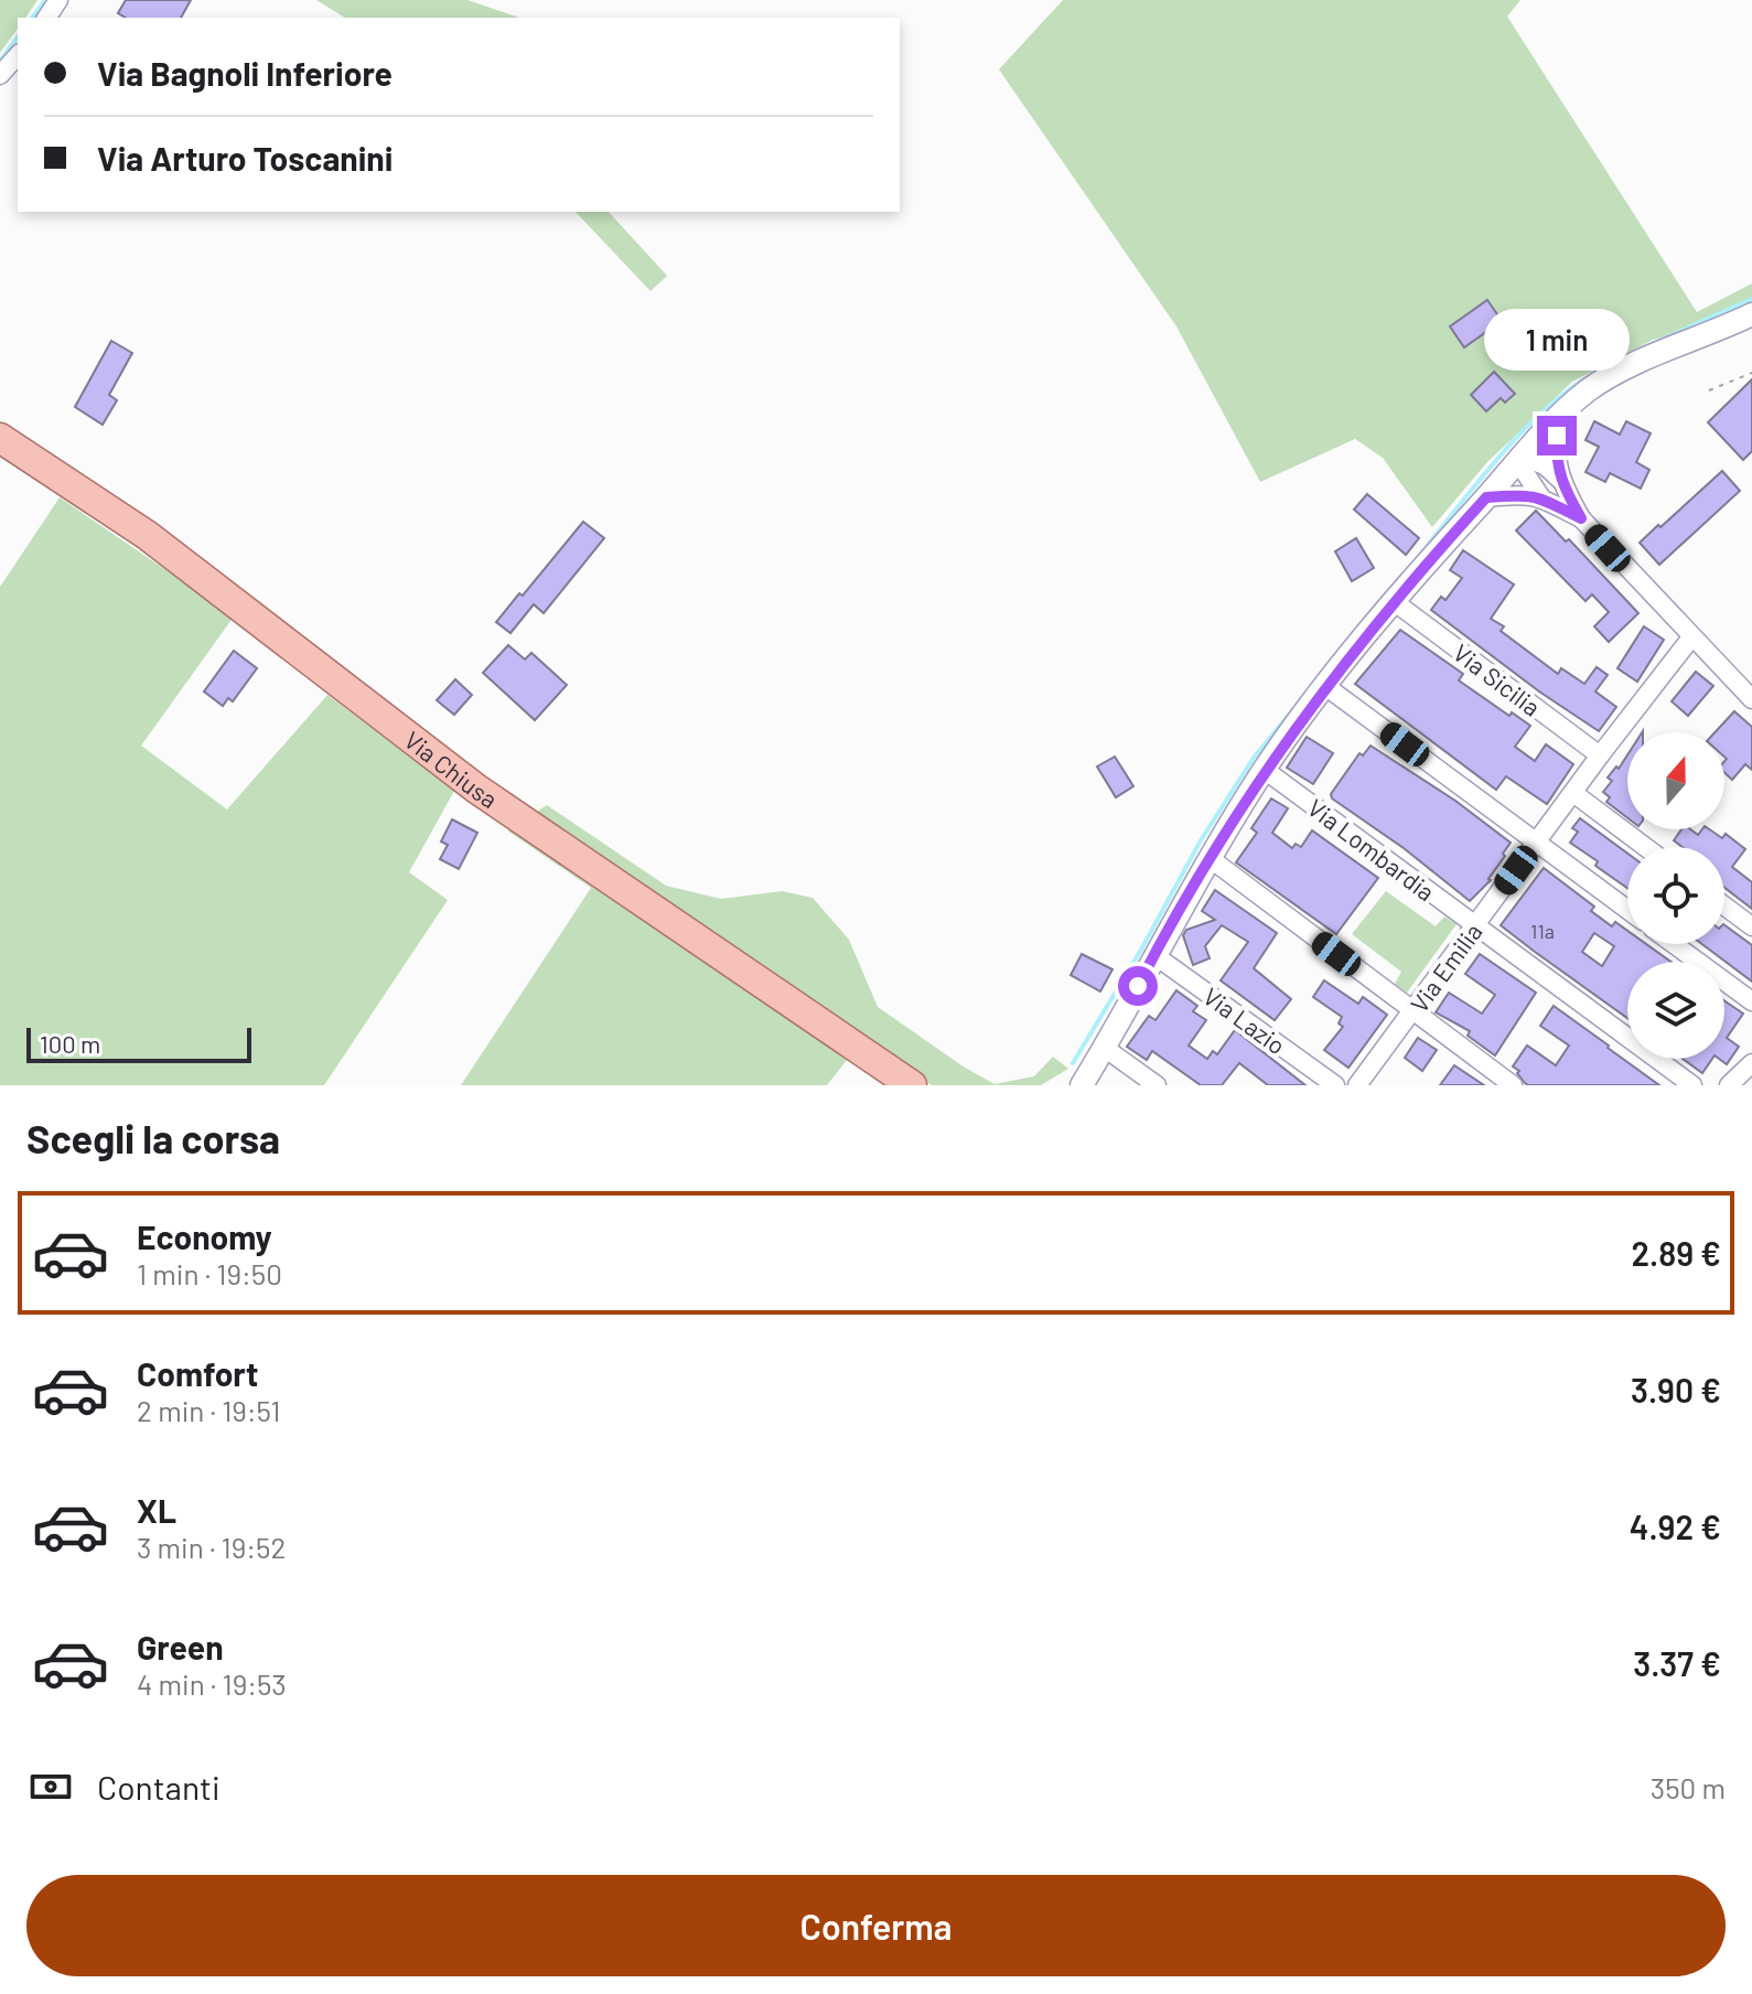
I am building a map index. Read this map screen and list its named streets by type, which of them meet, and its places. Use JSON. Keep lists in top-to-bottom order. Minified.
{"streets":{"main road":["Via Chiusa"],"street":["Via Sicilia","Via Lombardia","Via Emilia","Via Lazio"]},"crossings":[["Via Sicilia","Via Emilia"],["Via Lombardia","Via Emilia"]],"house_numbers":["11a"],"scale_bar":"100 m","north":"top","page":{"banner":["Via Bagnoli Inferiore","Via Arturo Toscanini"],"bubble":"1 min","scale":"100 m","heading":"Scegli la corsa","list":[{"name":"Economy","note":"1 min · 19:50","value":"2.89 €"},{"name":"Comfort","note":"2 min · 19:51","value":"3.90 €"},{"name":"XL","note":"3 min · 19:52","value":"4.92 €"},{"name":"Green","note":"4 min · 19:53","value":"3.37 €"}],"pay":["Contanti","350 m"],"buttons":"Conferma"}}
